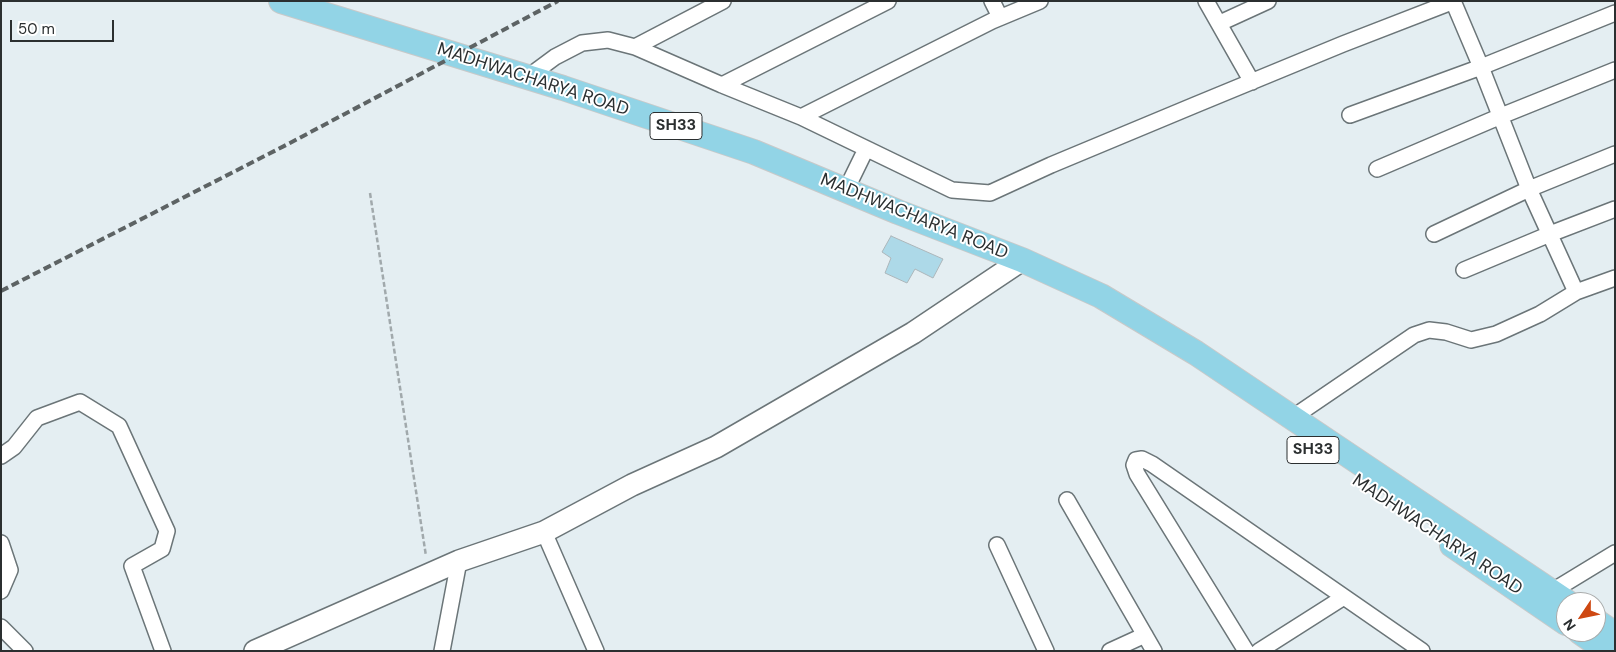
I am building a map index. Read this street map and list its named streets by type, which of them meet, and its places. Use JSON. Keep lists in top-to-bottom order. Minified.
{"streets":{"main road":["MADHWACHARYA ROAD","SH33"]},"scale_bar":"50 m","north":"bottom left"}
